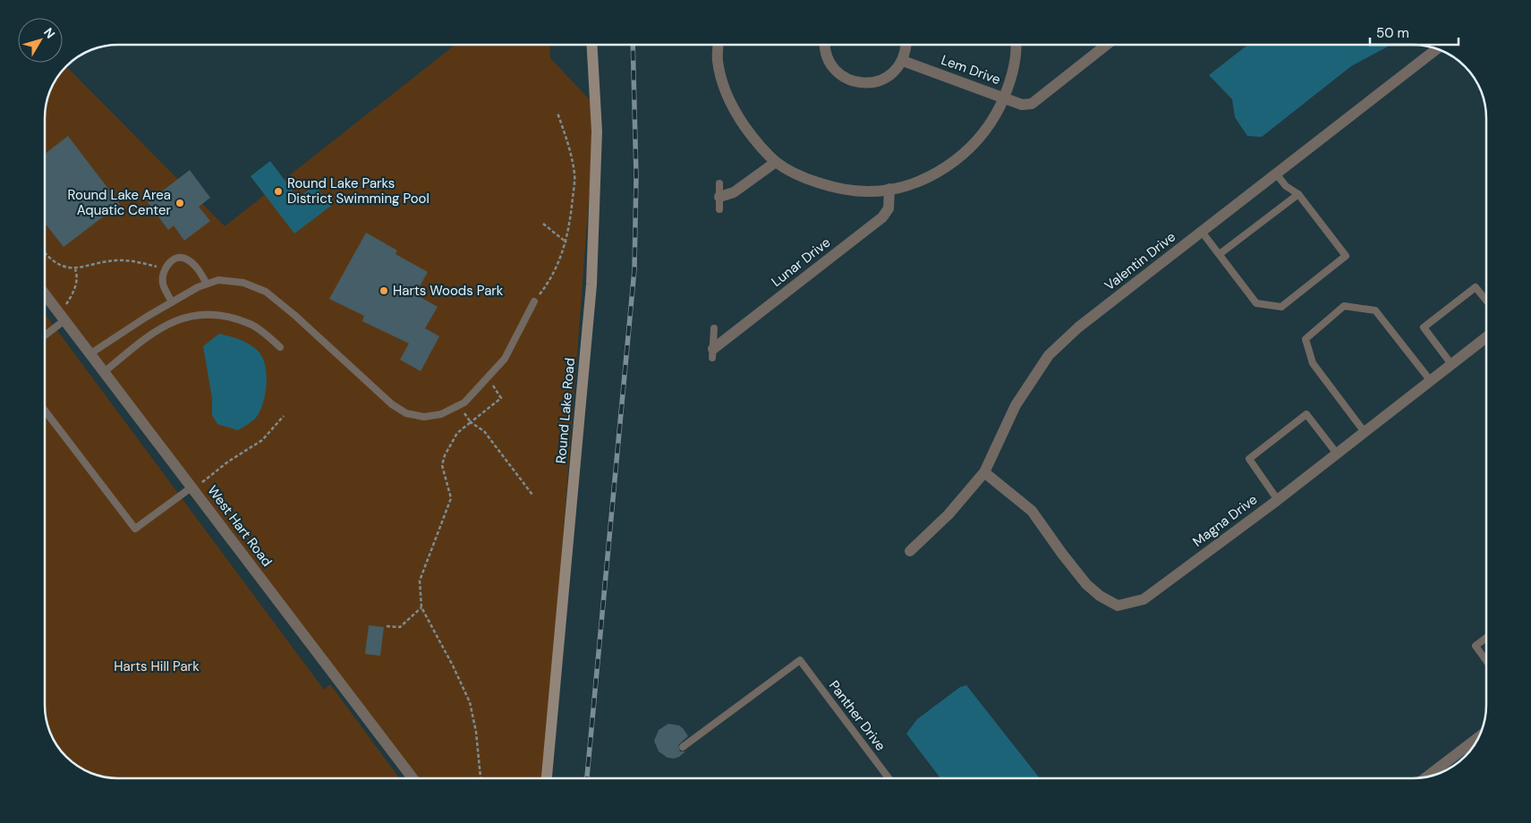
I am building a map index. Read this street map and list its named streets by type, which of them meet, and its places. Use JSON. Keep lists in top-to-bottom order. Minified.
{"streets":{"main road":["Round Lake Road"],"street":["Lem Drive","Valentin Drive","Lunar Drive","Magna Drive","West Hart Road"],"lane":["Panther Drive"]},"crossings":[["Valentin Drive","Magna Drive"]],"parks":["Harts Hill Park"],"places":["Round Lake Parks District Swimming Pool","Round Lake Area Aquatic Center","Harts Woods Park"],"scale_bar":"50 m","north":"top right"}
